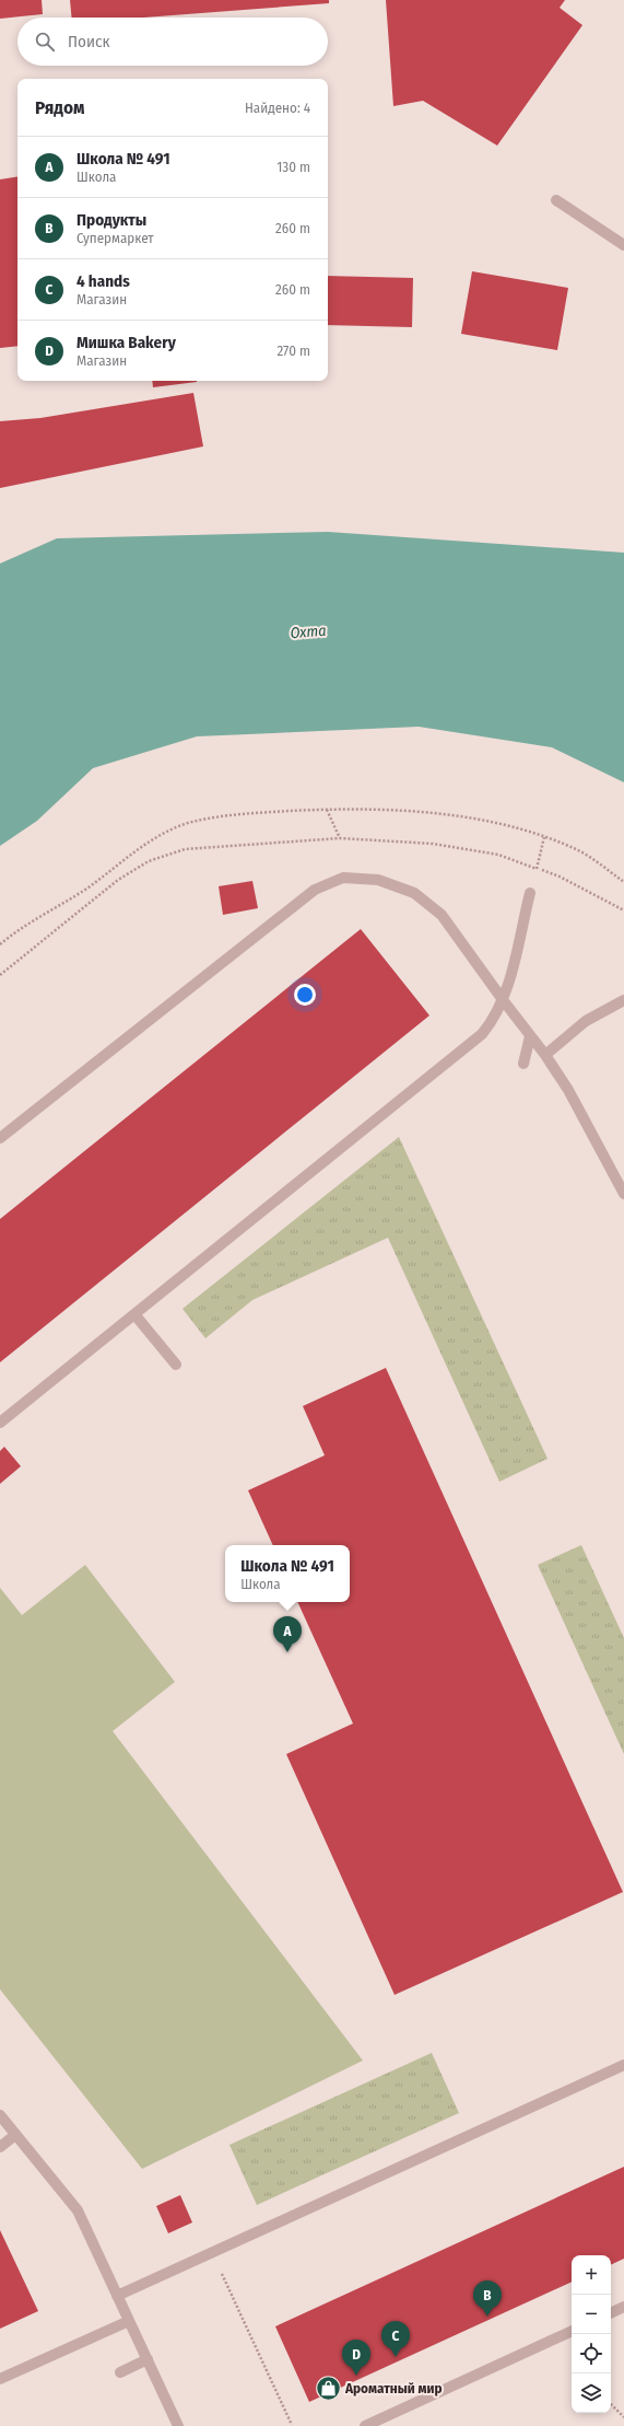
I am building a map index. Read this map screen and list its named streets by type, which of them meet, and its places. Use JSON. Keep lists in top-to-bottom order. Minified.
{"water":["Охта"],"places":{"shop":["Ароматный мир"]},"page":{"search":"Поиск","heading":["Рядом","Найдено: 4"],"list":[{"mark":"A","name":"Школа № 491","note":"Школа","value":"130 m"},{"mark":"B","name":"Продукты","note":"Супермаркет","value":"260 m"},{"mark":"C","name":"4 hands","note":"Магазин","value":"260 m"},{"mark":"D","name":"Мишка Bakery","note":"Магазин","value":"270 m"}],"popup":["Школа № 491","Школа"],"pins":["A","B","C","D"],"map_buttons":["+","−"]}}
